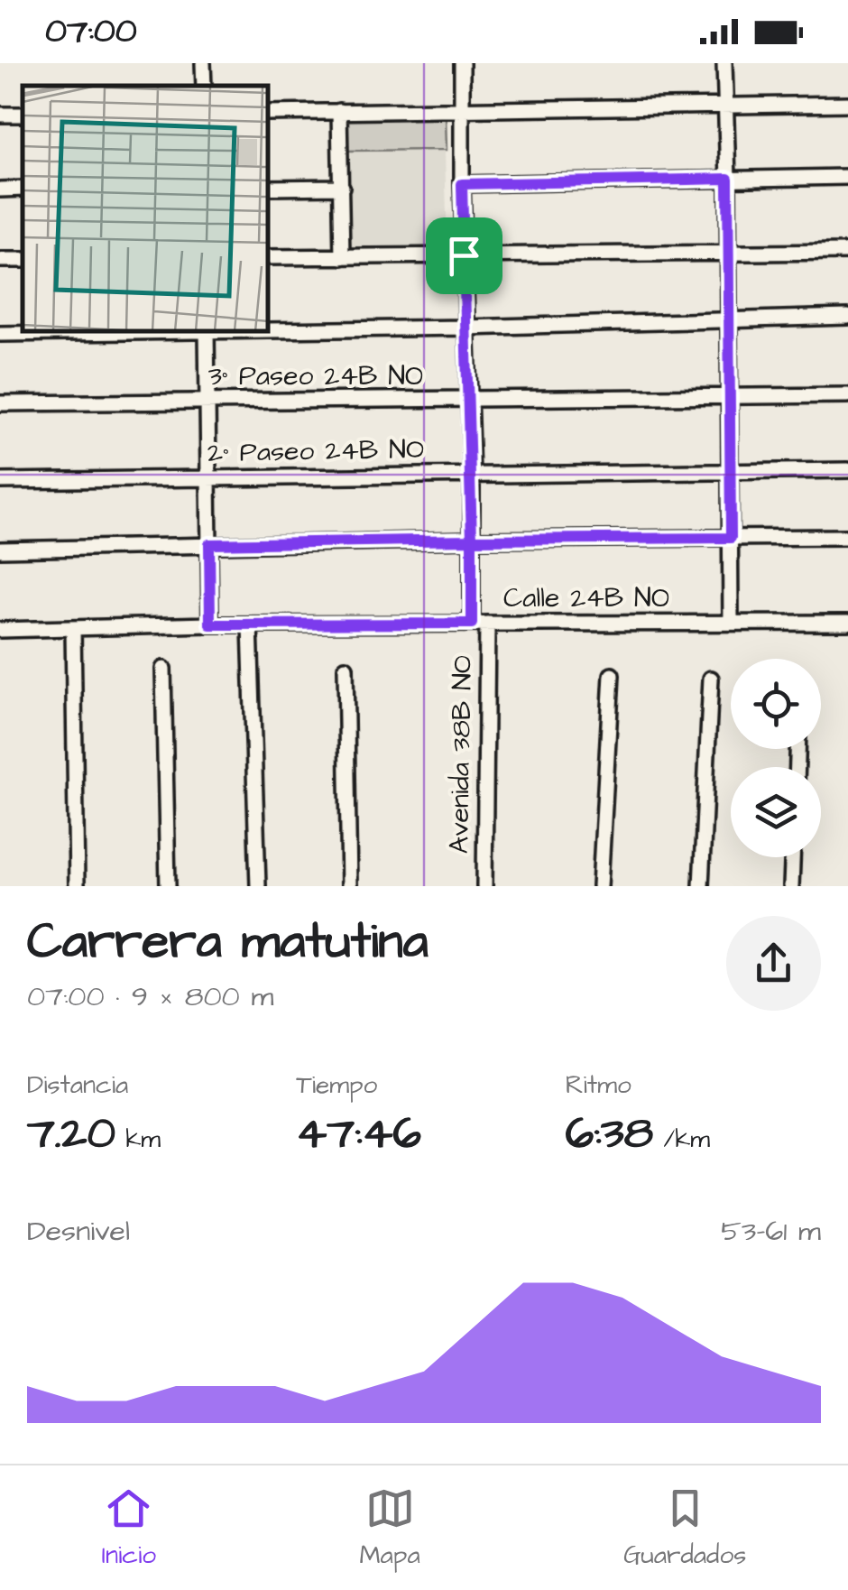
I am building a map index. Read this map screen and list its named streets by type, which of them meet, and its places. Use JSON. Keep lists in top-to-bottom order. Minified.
{"streets":{"street":["3° Paseo 24B NO","2° Paseo 24B NO","Calle 24B NO","Avenida 38B NO"]},"crossings":[["3° Paseo 24B NO","Avenida 38B NO"],["2° Paseo 24B NO","Avenida 38B NO"],["Calle 24B NO","Avenida 38B NO"]],"page":{"status":"07:00","heading":["Carrera matutina","07:00 · 9 × 800 m"],"stats":[["Distancia","7.20 km"],["Tiempo","47:46"],["Ritmo","6:38 /km"]],"chart":["Desnivel","53–61 m"],"tabs":["Inicio","Mapa","Guardados"]}}
